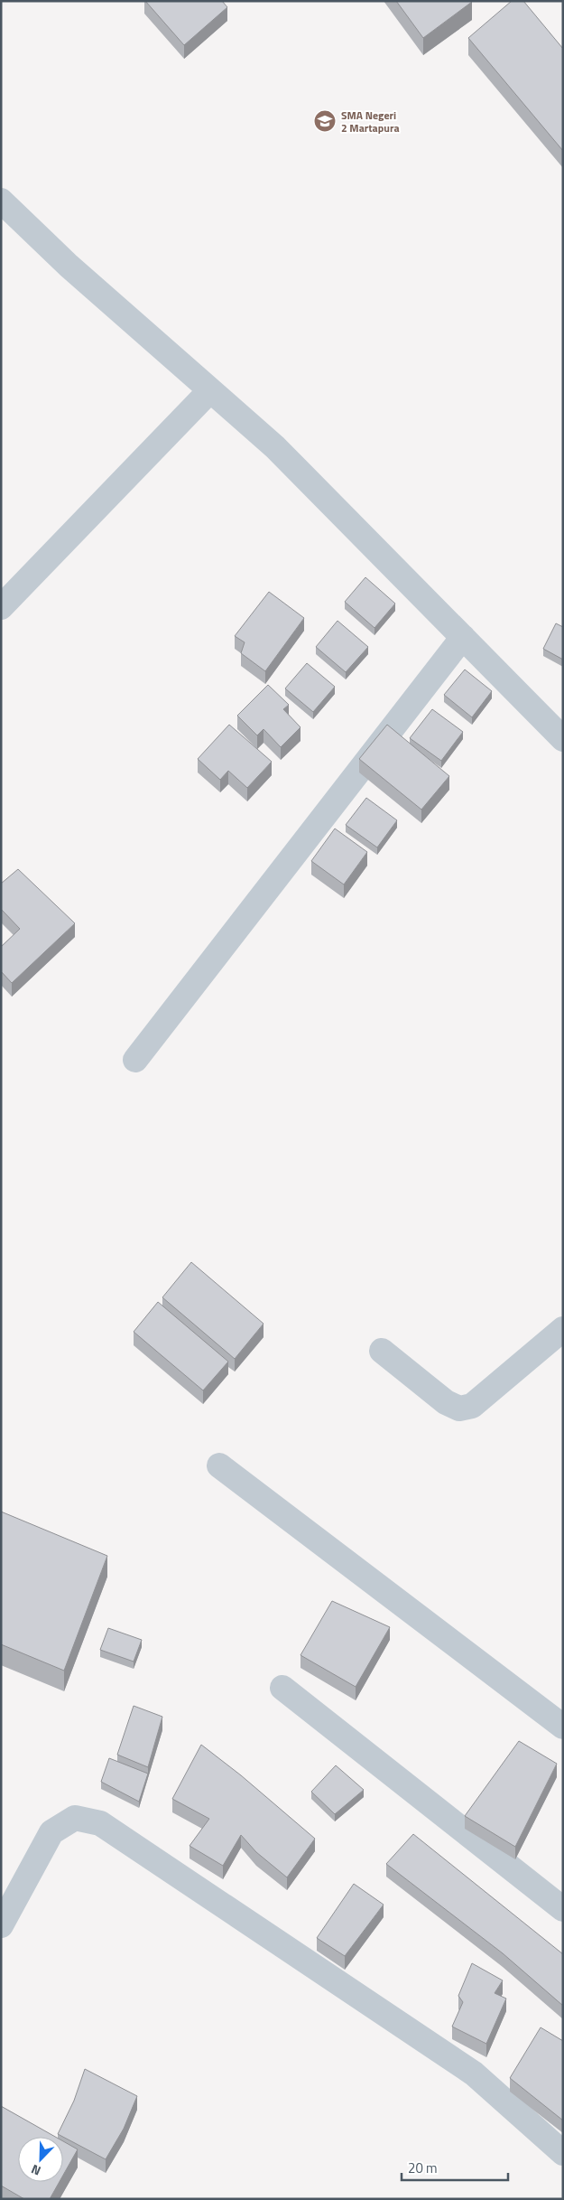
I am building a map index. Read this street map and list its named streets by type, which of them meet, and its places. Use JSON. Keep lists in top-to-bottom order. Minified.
{"places":{"school or university":["SMA Negeri 2 Martapura"]},"scale_bar":"20 m","north":"bottom left"}
